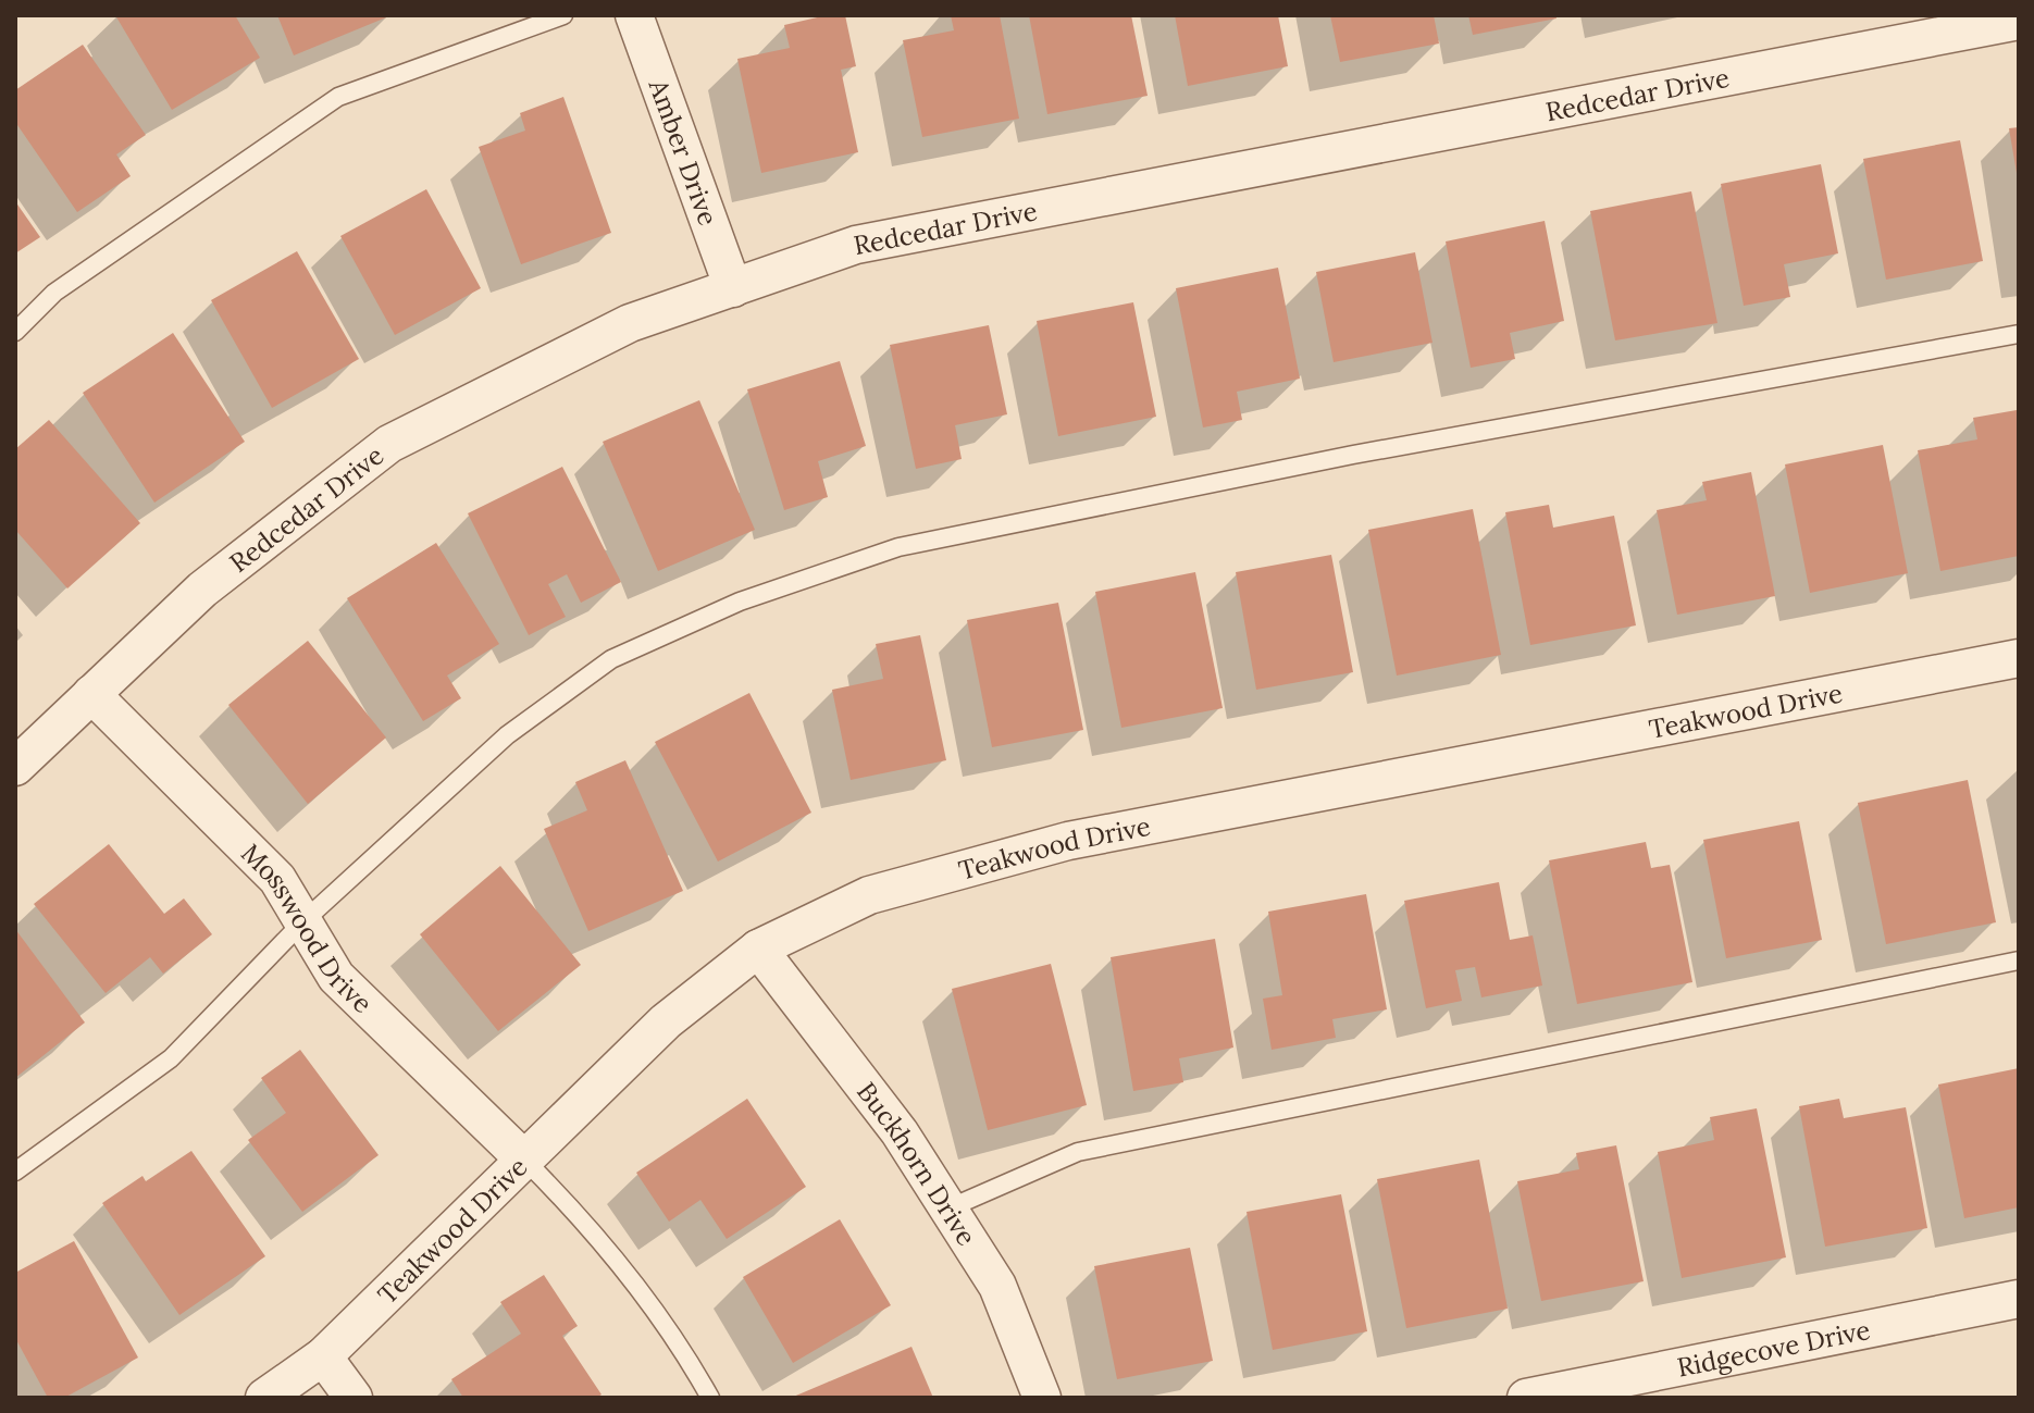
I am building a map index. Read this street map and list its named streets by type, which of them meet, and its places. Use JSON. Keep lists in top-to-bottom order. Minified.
{"streets":{"street":["Redcedar Drive","Amber Drive","Teakwood Drive","Mosswood Drive","Buckhorn Drive","Ridgecove Drive"]},"crossings":[["Redcedar Drive","Amber Drive"],["Redcedar Drive","Mosswood Drive"],["Teakwood Drive","Mosswood Drive"],["Teakwood Drive","Buckhorn Drive"]]}
